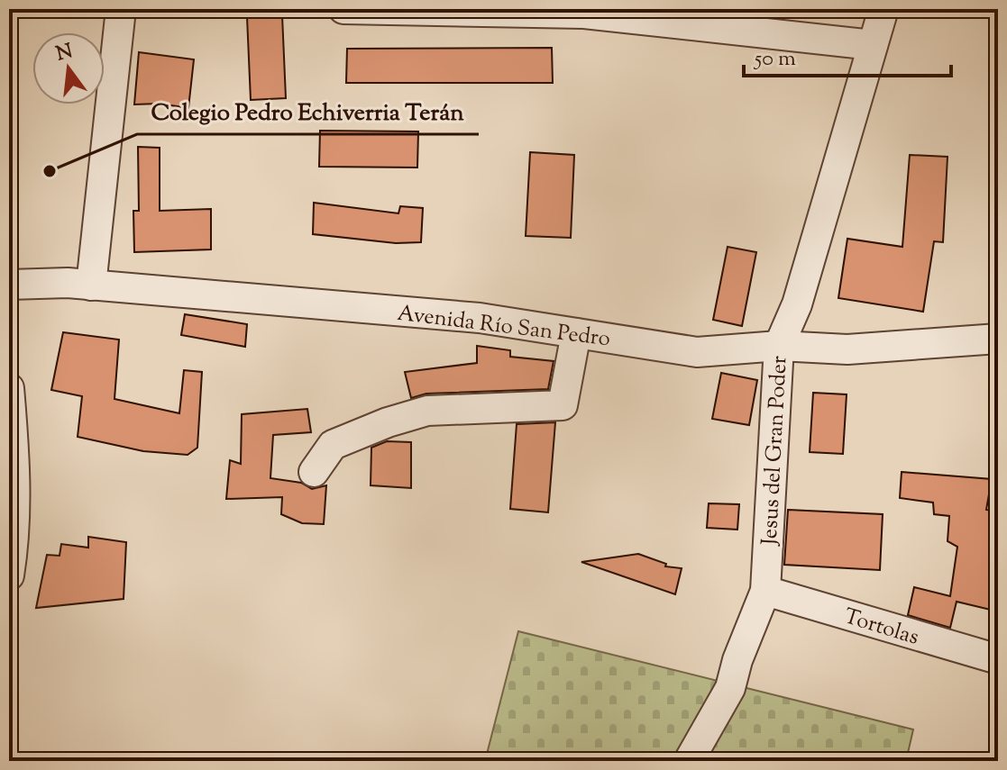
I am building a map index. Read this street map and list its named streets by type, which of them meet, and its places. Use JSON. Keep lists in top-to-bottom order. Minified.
{"streets":{"street":["Avenida Río San Pedro","Jesus del Gran Poder","Tortolas"]},"crossings":[["Avenida Río San Pedro","Jesus del Gran Poder"],["Jesus del Gran Poder","Tortolas"]],"places":["Colegio Pedro Echiverria Terán"],"scale_bar":"50 m","north":"top"}
